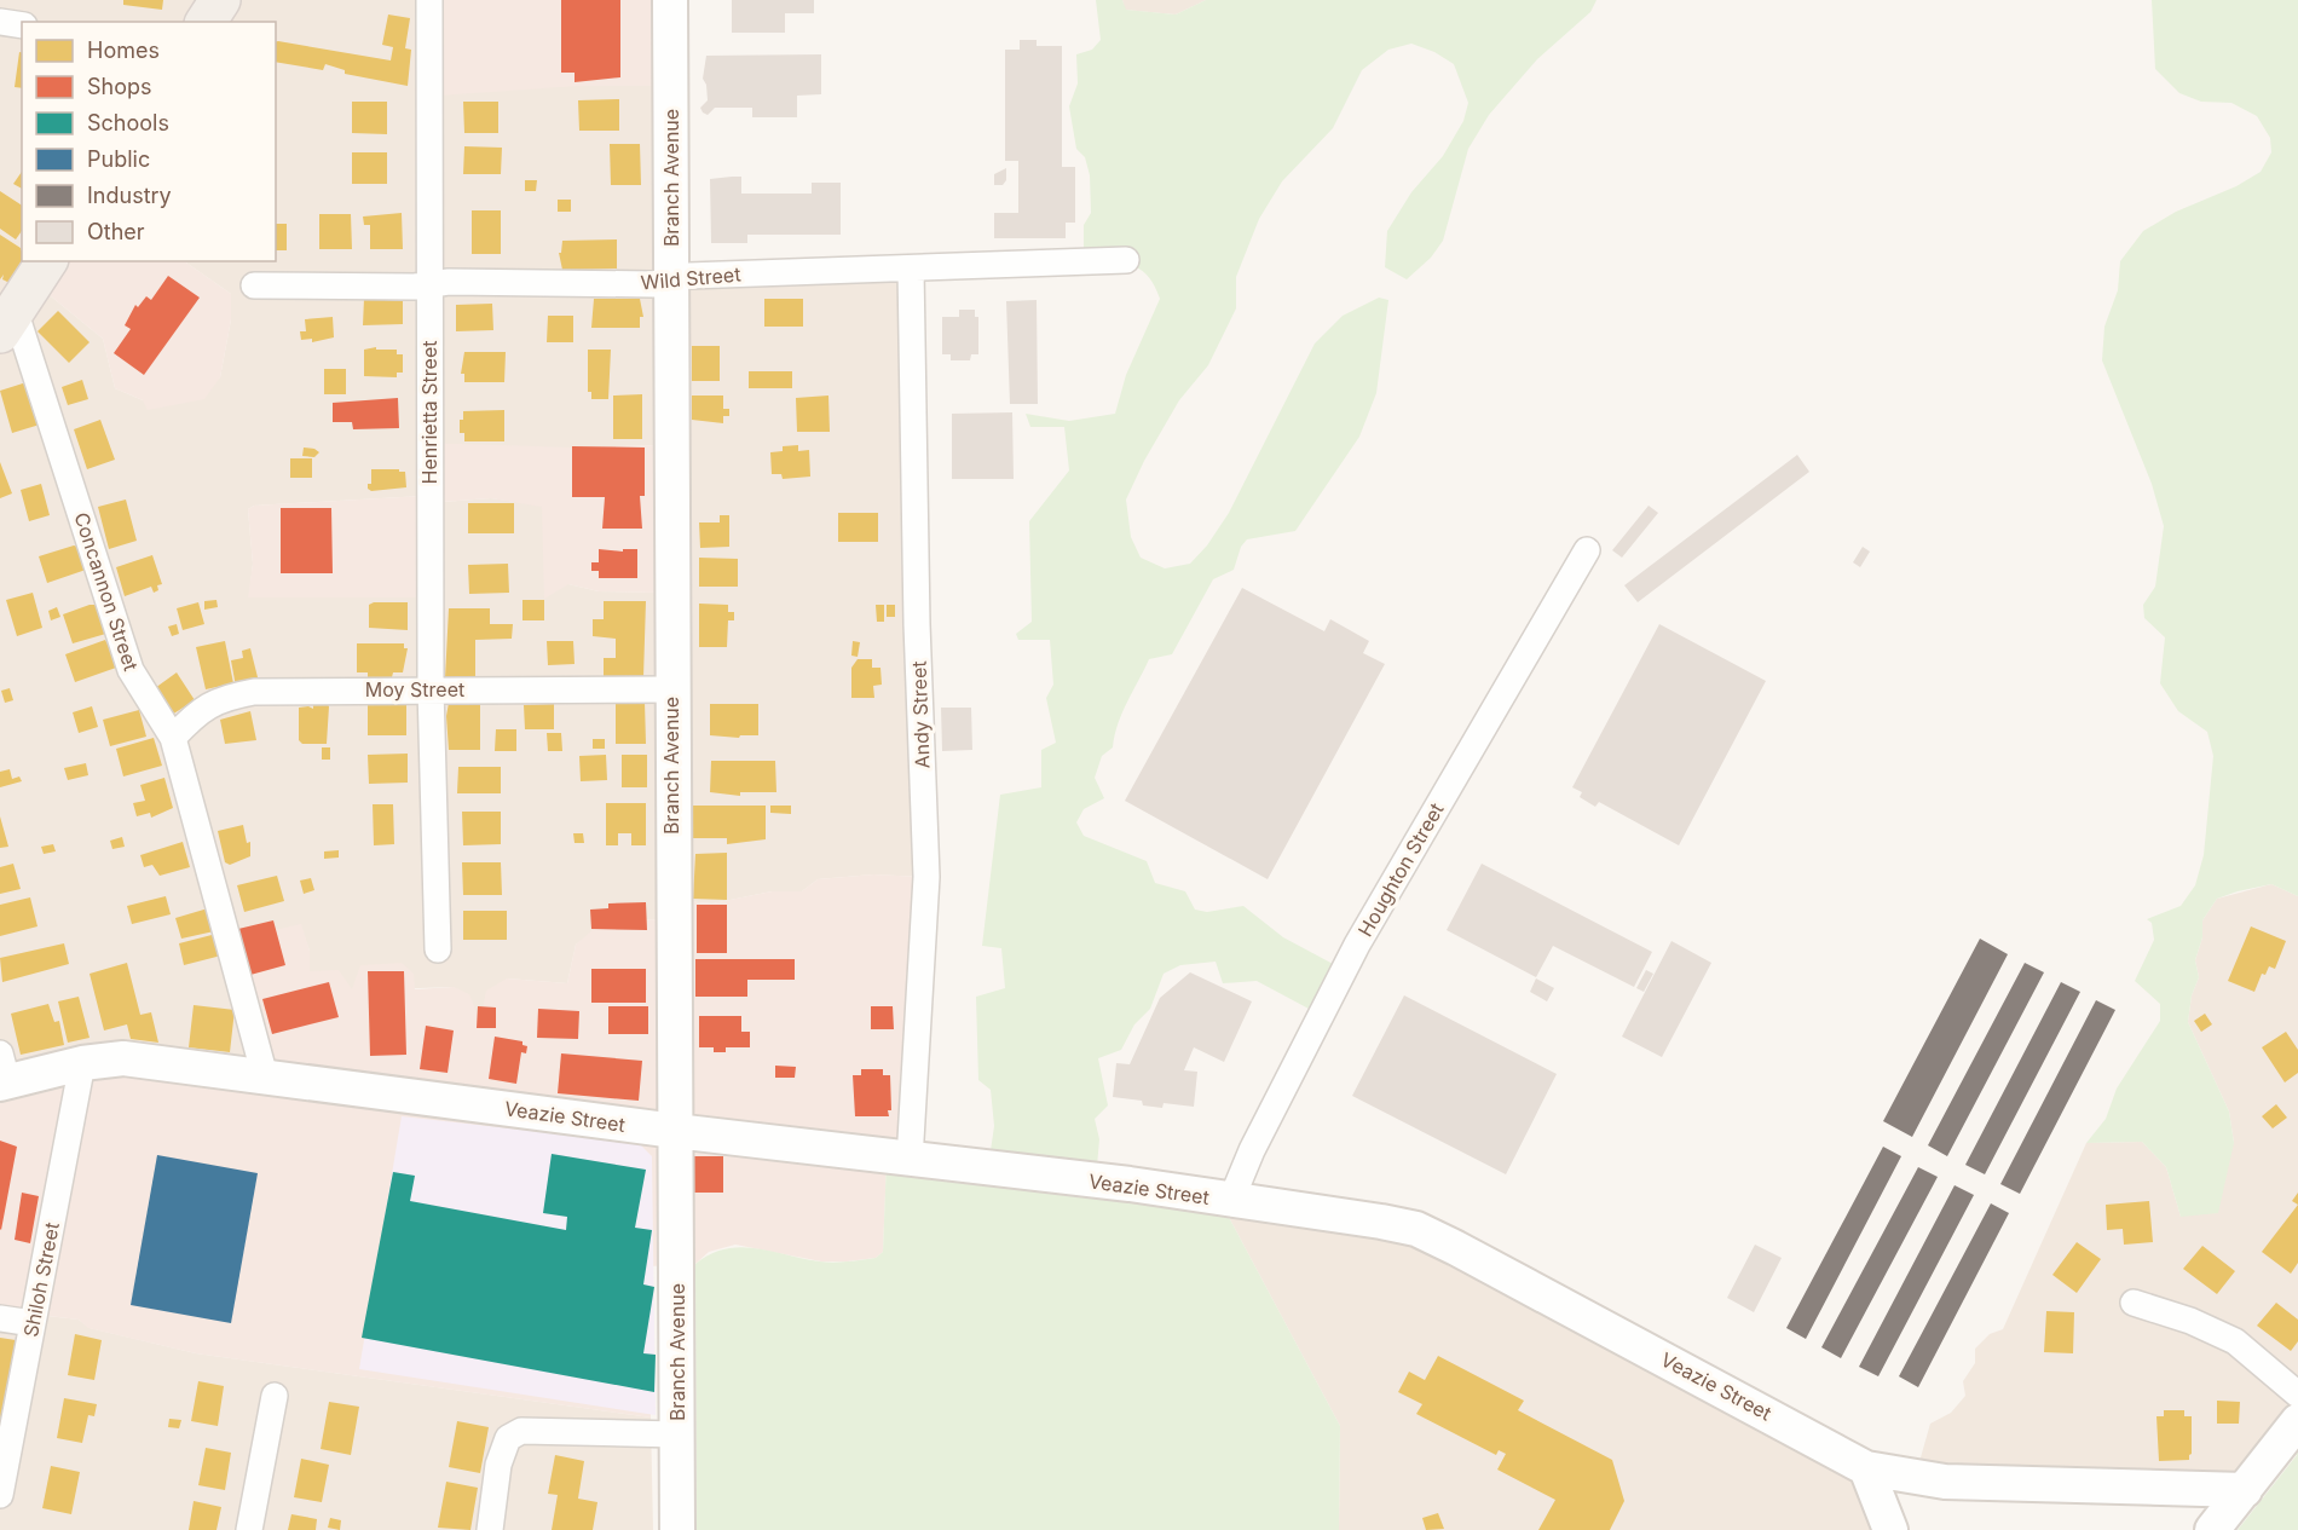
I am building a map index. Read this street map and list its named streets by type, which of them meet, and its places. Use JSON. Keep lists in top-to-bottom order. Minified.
{"streets":{"street":["Branch Avenue","Wild Street","Henrietta Street","Concannon Street","Moy Street","Andy Street","Houghton Street","Veazie Street","Shiloh Street"]},"crossings":[["Branch Avenue","Wild Street"],["Branch Avenue","Moy Street"],["Branch Avenue","Veazie Street"],["Wild Street","Henrietta Street"],["Wild Street","Andy Street"],["Henrietta Street","Moy Street"],["Concannon Street","Moy Street"],["Concannon Street","Veazie Street"],["Andy Street","Veazie Street"],["Houghton Street","Veazie Street"],["Veazie Street","Shiloh Street"]],"legend":["Homes","Shops","Schools","Public","Industry","Other"]}
